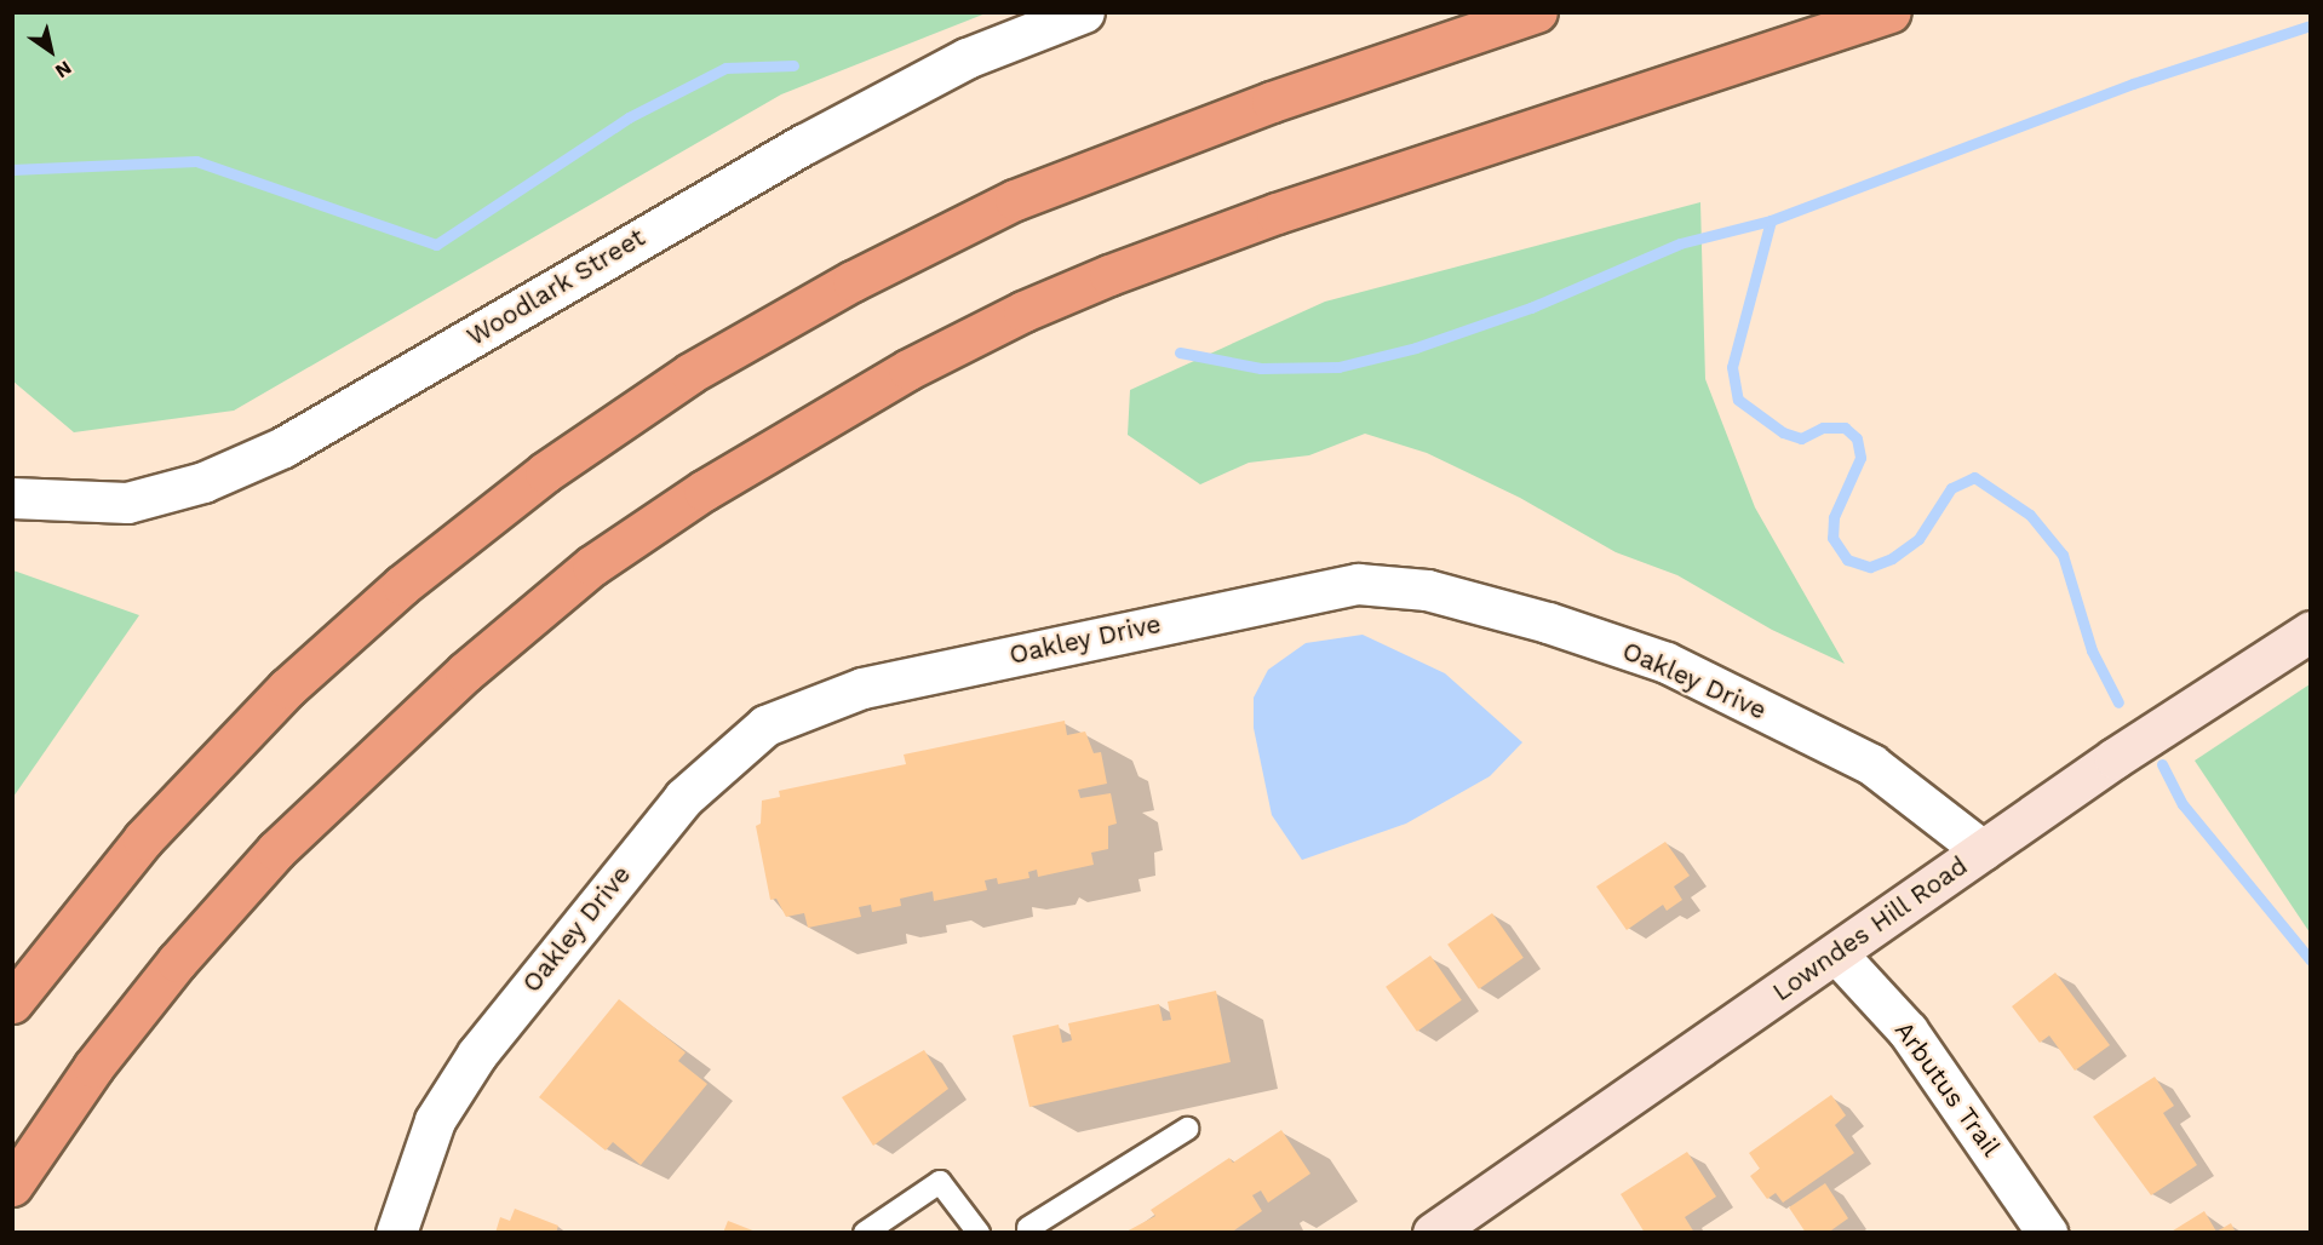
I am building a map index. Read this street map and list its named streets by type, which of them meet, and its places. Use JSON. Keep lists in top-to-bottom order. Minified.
{"streets":{"street":["Woodlark Street","Oakley Drive","Lowndes Hill Road","Arbutus Trail"]},"crossings":[["Oakley Drive","Lowndes Hill Road"],["Lowndes Hill Road","Arbutus Trail"]],"north":"bottom right"}
